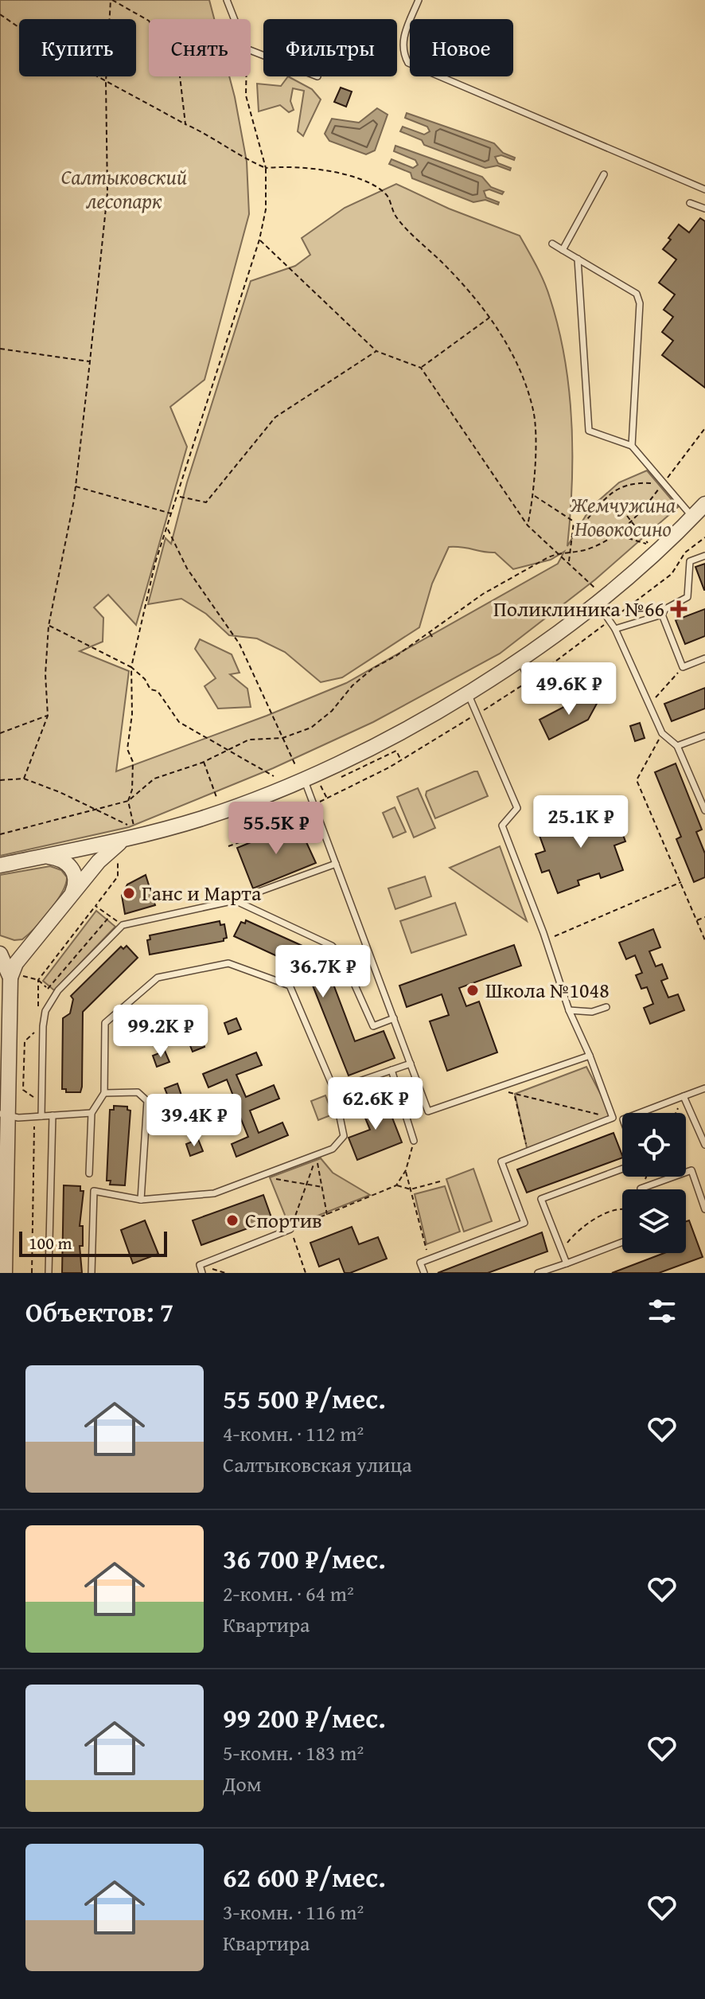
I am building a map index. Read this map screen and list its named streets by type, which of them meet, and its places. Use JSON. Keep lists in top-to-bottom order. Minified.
{"parks":["Салтыковский лесопарк","Жемчужина Новокосино"],"places":{"health":["Поликлиника №66"],"other":["Ганс и Марта","Школа №1048","Спортив"]},"scale_bar":"100 m","page":{"chip":["Купить","Снять","Фильтры","Новое"],"price":["49.6K ₽","25.1K ₽","55.5K ₽","36.7K ₽","99.2K ₽","62.6K ₽","39.4K ₽"],"scale":"100 m","heading":"Объектов: 7","list":[{"name":"55 500 ₽/мес.","note":"4-комн. · 112 m² · Салтыковская улица"},{"name":"36 700 ₽/мес.","note":"2-комн. · 64 m² · Квартира"},{"name":"99 200 ₽/мес.","note":"5-комн. · 183 m² · Дом"},{"name":"62 600 ₽/мес.","note":"3-комн. · 116 m² · Квартира"}]}}
